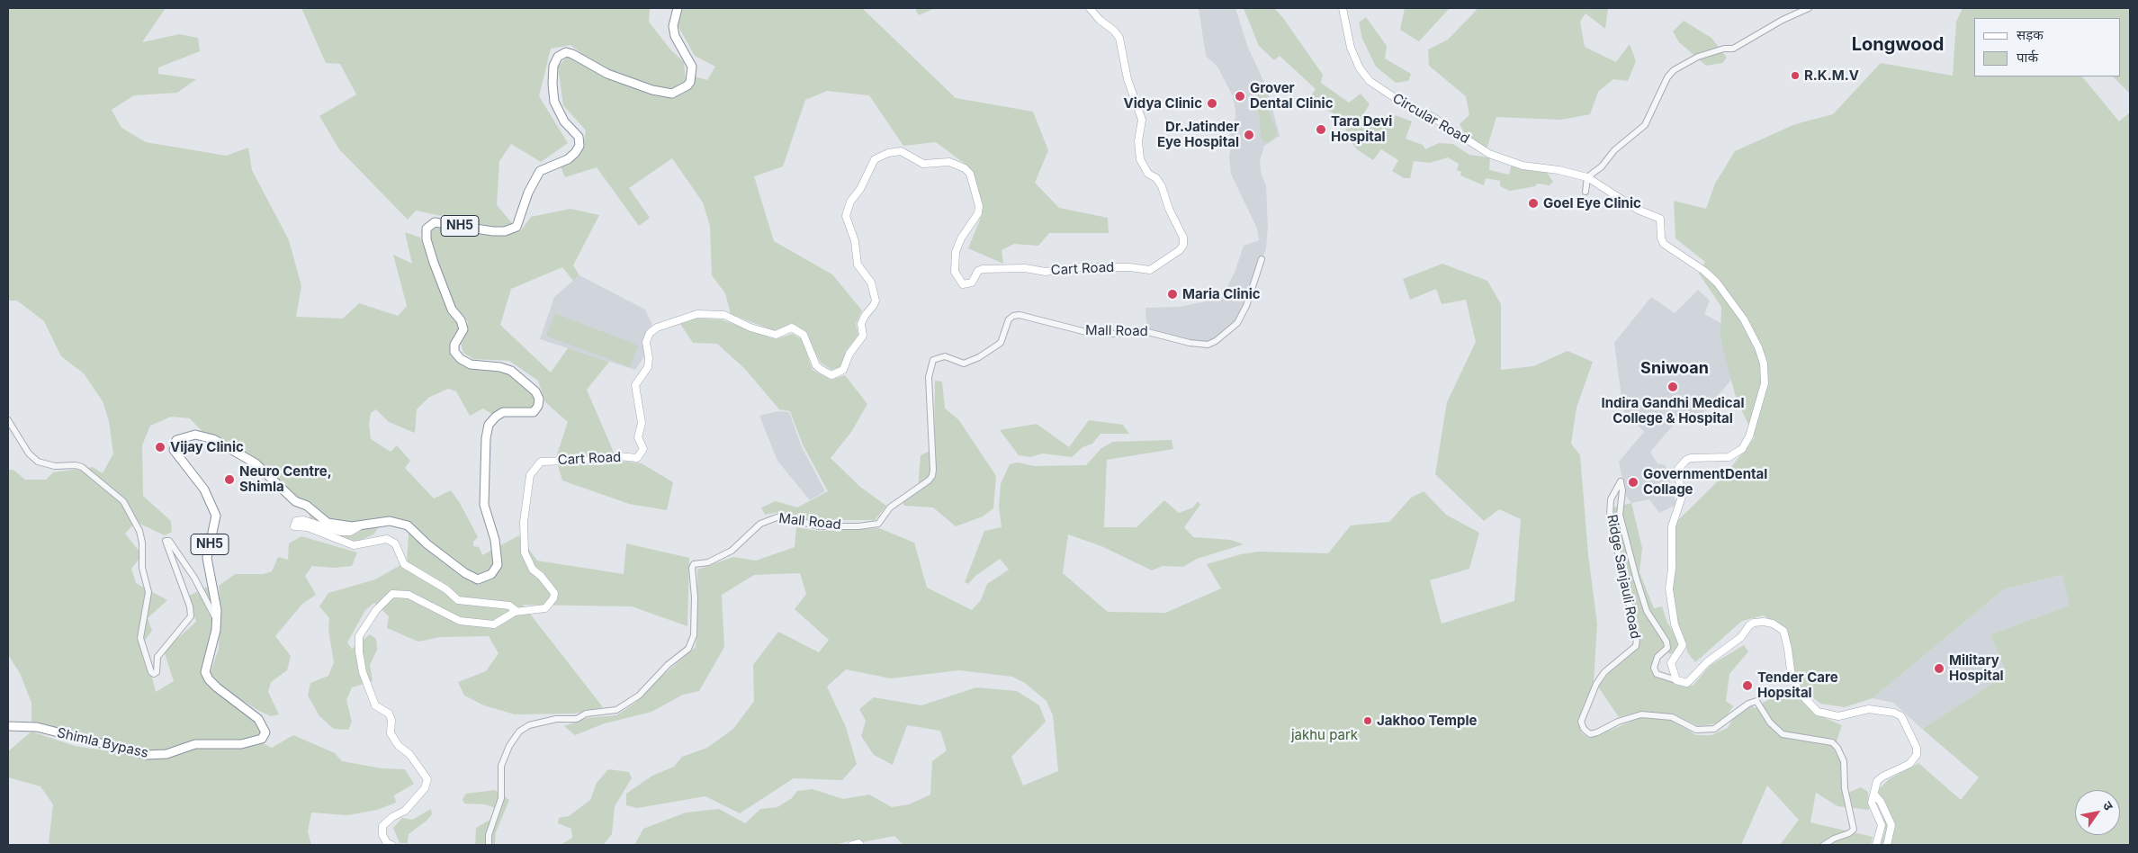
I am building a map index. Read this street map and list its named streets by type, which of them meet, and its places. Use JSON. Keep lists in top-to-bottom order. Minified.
{"streets":{"highway":["NH5","Shimla Bypass"],"main road":["Circular Road","Cart Road"],"street":["Mall Road","Ridge Sanjauli Road"]},"crossings":[["Circular Road","Ridge Sanjauli Road"],["Cart Road","Shimla Bypass"]],"districts":["Longwood","Sniwoan"],"parks":["jakhu park"],"places":["R.K.M.V","Grover Dental Clinic","Vidya Clinic","Tara Devi Hospital","Dr.Jatinder Eye Hospital","Goel Eye Clinic","Maria Clinic","Indira Gandhi Medical College & Hospital","Vijay Clinic","Neuro Centre, Shimla","GovernmentDental Collage","Military Hospital","Tender Care Hopsital","Jakhoo Temple"],"legend":["सड़क","पार्क"],"north":"top right"}
